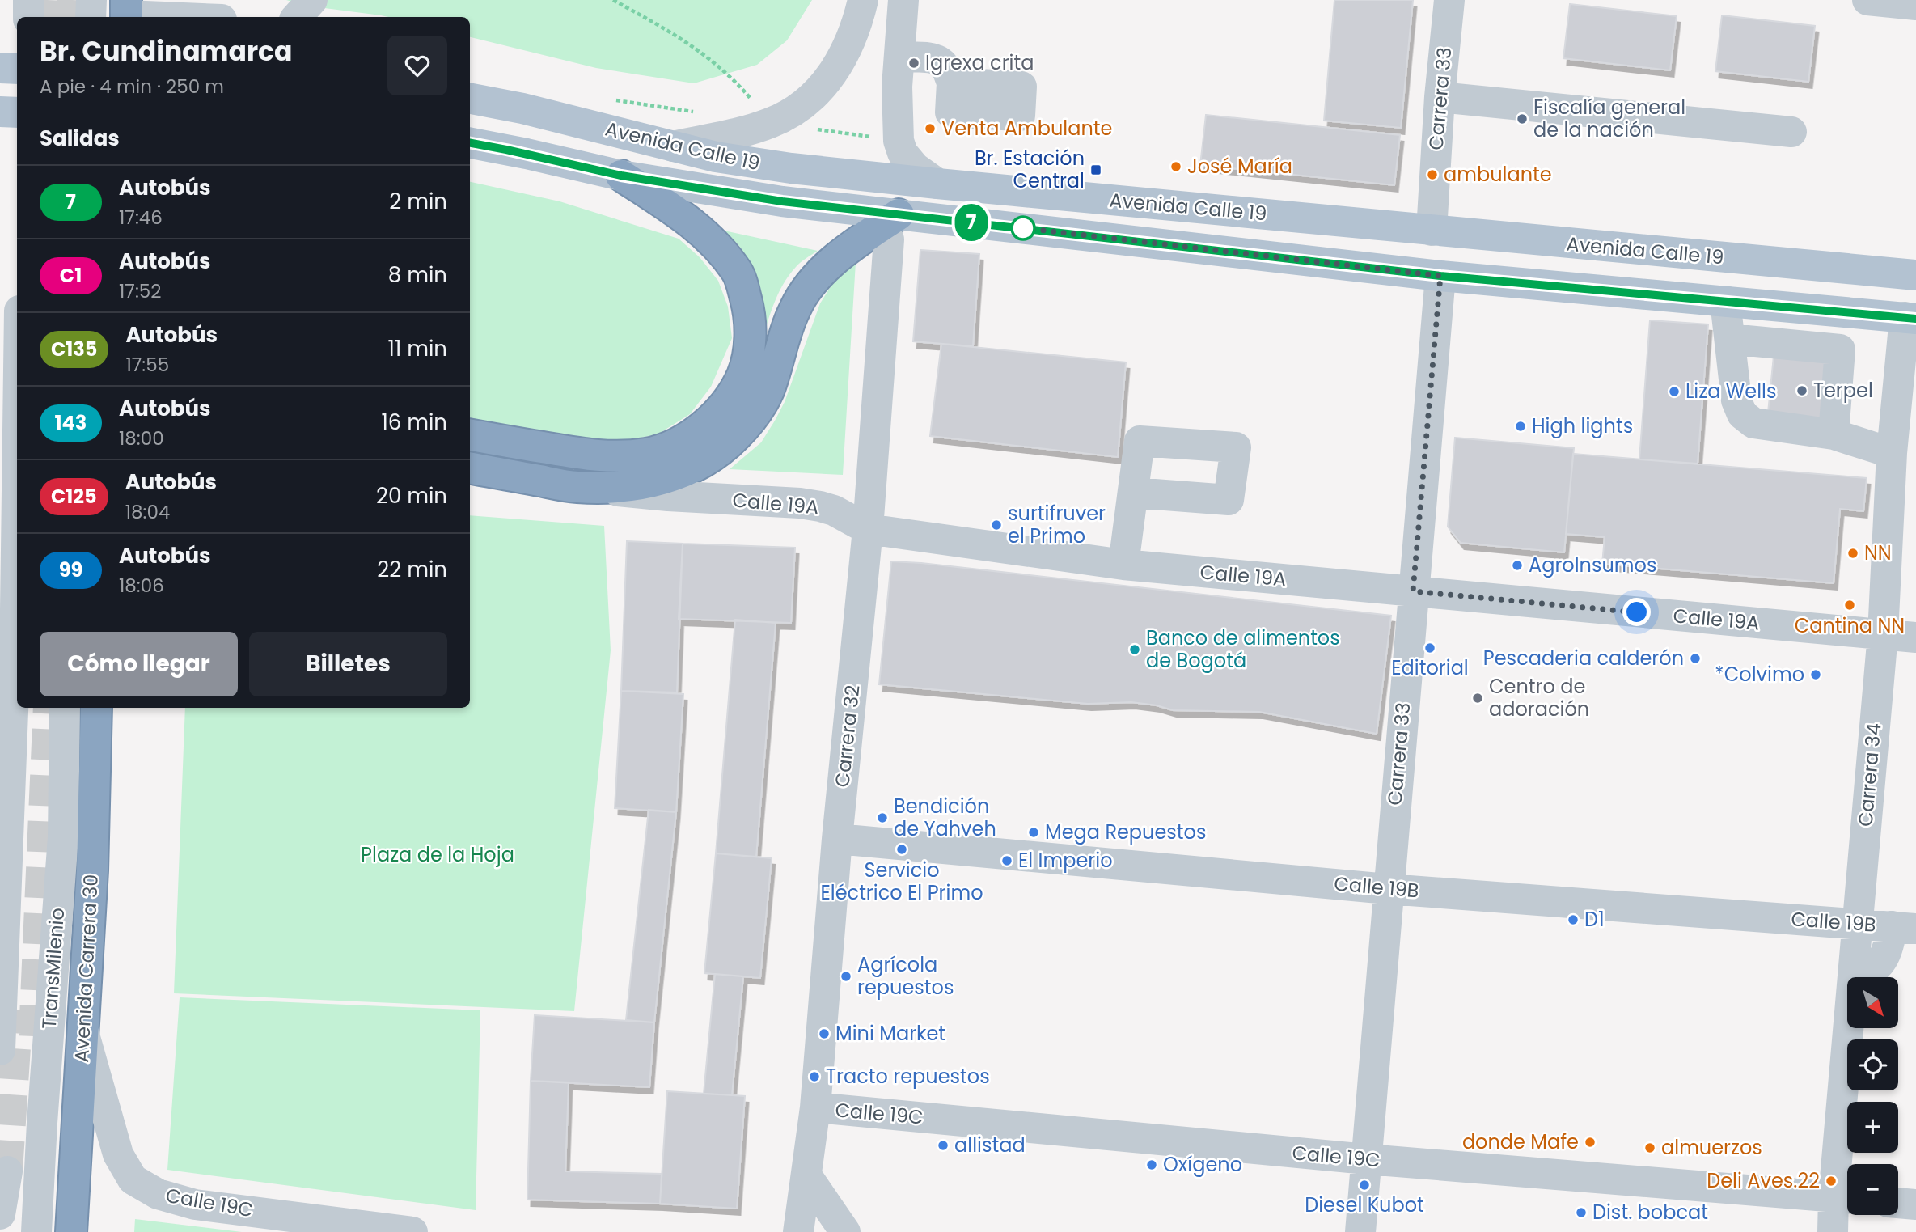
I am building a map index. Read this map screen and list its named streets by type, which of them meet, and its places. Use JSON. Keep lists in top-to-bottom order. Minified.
{"streets":{"highway":["Avenida Carrera 30"],"main road":["Avenida Calle 19"],"street":["Carrera 33","Calle 19A","Carrera 32","Carrera 34","Calle 19B","TransMilenio","Calle 19C"]},"crossings":[["Carrera 33","Avenida Calle 19"],["Carrera 33","Calle 19A"],["Carrera 33","Calle 19B"],["Carrera 33","Calle 19C"],["Avenida Calle 19","Carrera 32"],["Avenida Calle 19","Carrera 34"],["Calle 19A","Carrera 32"],["Calle 19A","Carrera 34"],["Carrera 32","Calle 19B"],["Carrera 32","Calle 19C"],["Carrera 34","Calle 19B"],["Carrera 34","Calle 19C"],["Avenida Carrera 30","Calle 19C"]],"parks":["Plaza de la Hoja"],"places":{"other":["Igrexa crita","Fiscalía general de la nación","Venta Ambulante","José María","ambulante","Terpel","Liza Wells","High lights","surtifruver el Primo","NN","AgroInsumos","Cantina NN","Editorial","Banco de alimentos de Bogotá","Pescaderia calderón","*Colvimo","Centro de adoración","Bendición de Yahveh","Mega Repuestos","Servicio Eléctrico El Primo","El Imperio","D1","Agrícola repuestos","Mini Market","Tracto repuestos","donde Mafe","allistad","almuerzos","Oxígeno","Deli Aves.22","Diesel Kubot","Dist. bobcat"],"transit":["Br. Estación Central"]},"lines":["bus line 7"],"north":"bottom right","page":{"on_map":"7","heading":[["Br. Cundinamarca","A pie · 4 min · 250 m"],"Salidas"],"list":[{"mark":"7","name":"Autobús","note":"17:46","value":"2 min"},{"mark":"C1","name":"Autobús","note":"17:52","value":"8 min"},{"mark":"C135","name":"Autobús","note":"17:55","value":"11 min"},{"mark":"143","name":"Autobús","note":"18:00","value":"16 min"},{"mark":"C125","name":"Autobús","note":"18:04","value":"20 min"},{"mark":"99","name":"Autobús","note":"18:06","value":"22 min"}],"buttons":["Cómo llegar","Billetes"],"map_buttons":["+","−"]}}
